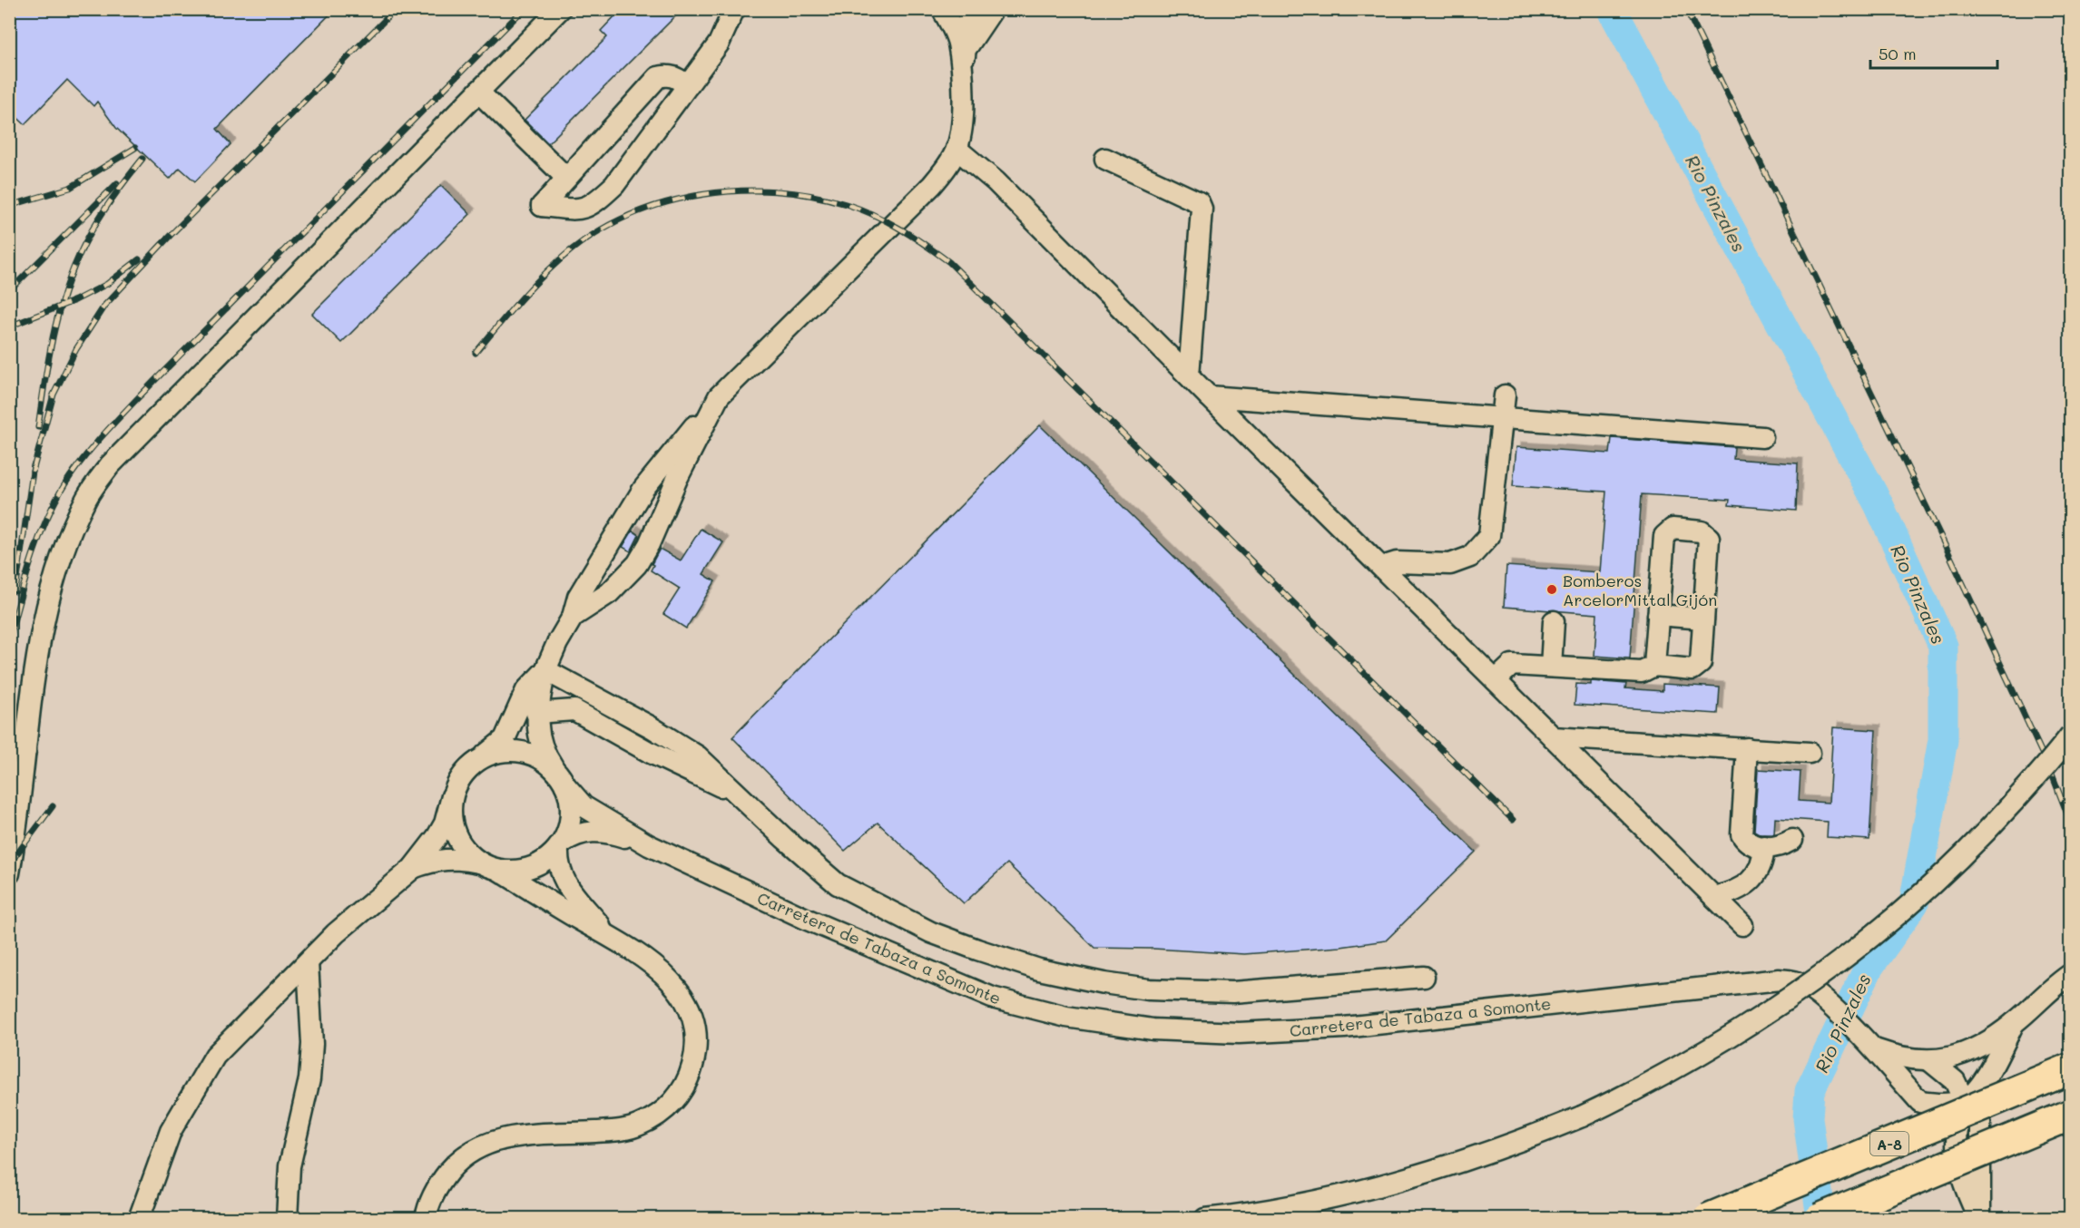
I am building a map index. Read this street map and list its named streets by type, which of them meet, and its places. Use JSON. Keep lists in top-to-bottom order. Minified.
{"streets":{"highway":["A-8"],"street":["Carretera de Tabaza a Somonte"]},"water":["Rio Pinzales"],"places":["Bomberos ArcelorMittal Gijón"],"scale_bar":"50 m"}
